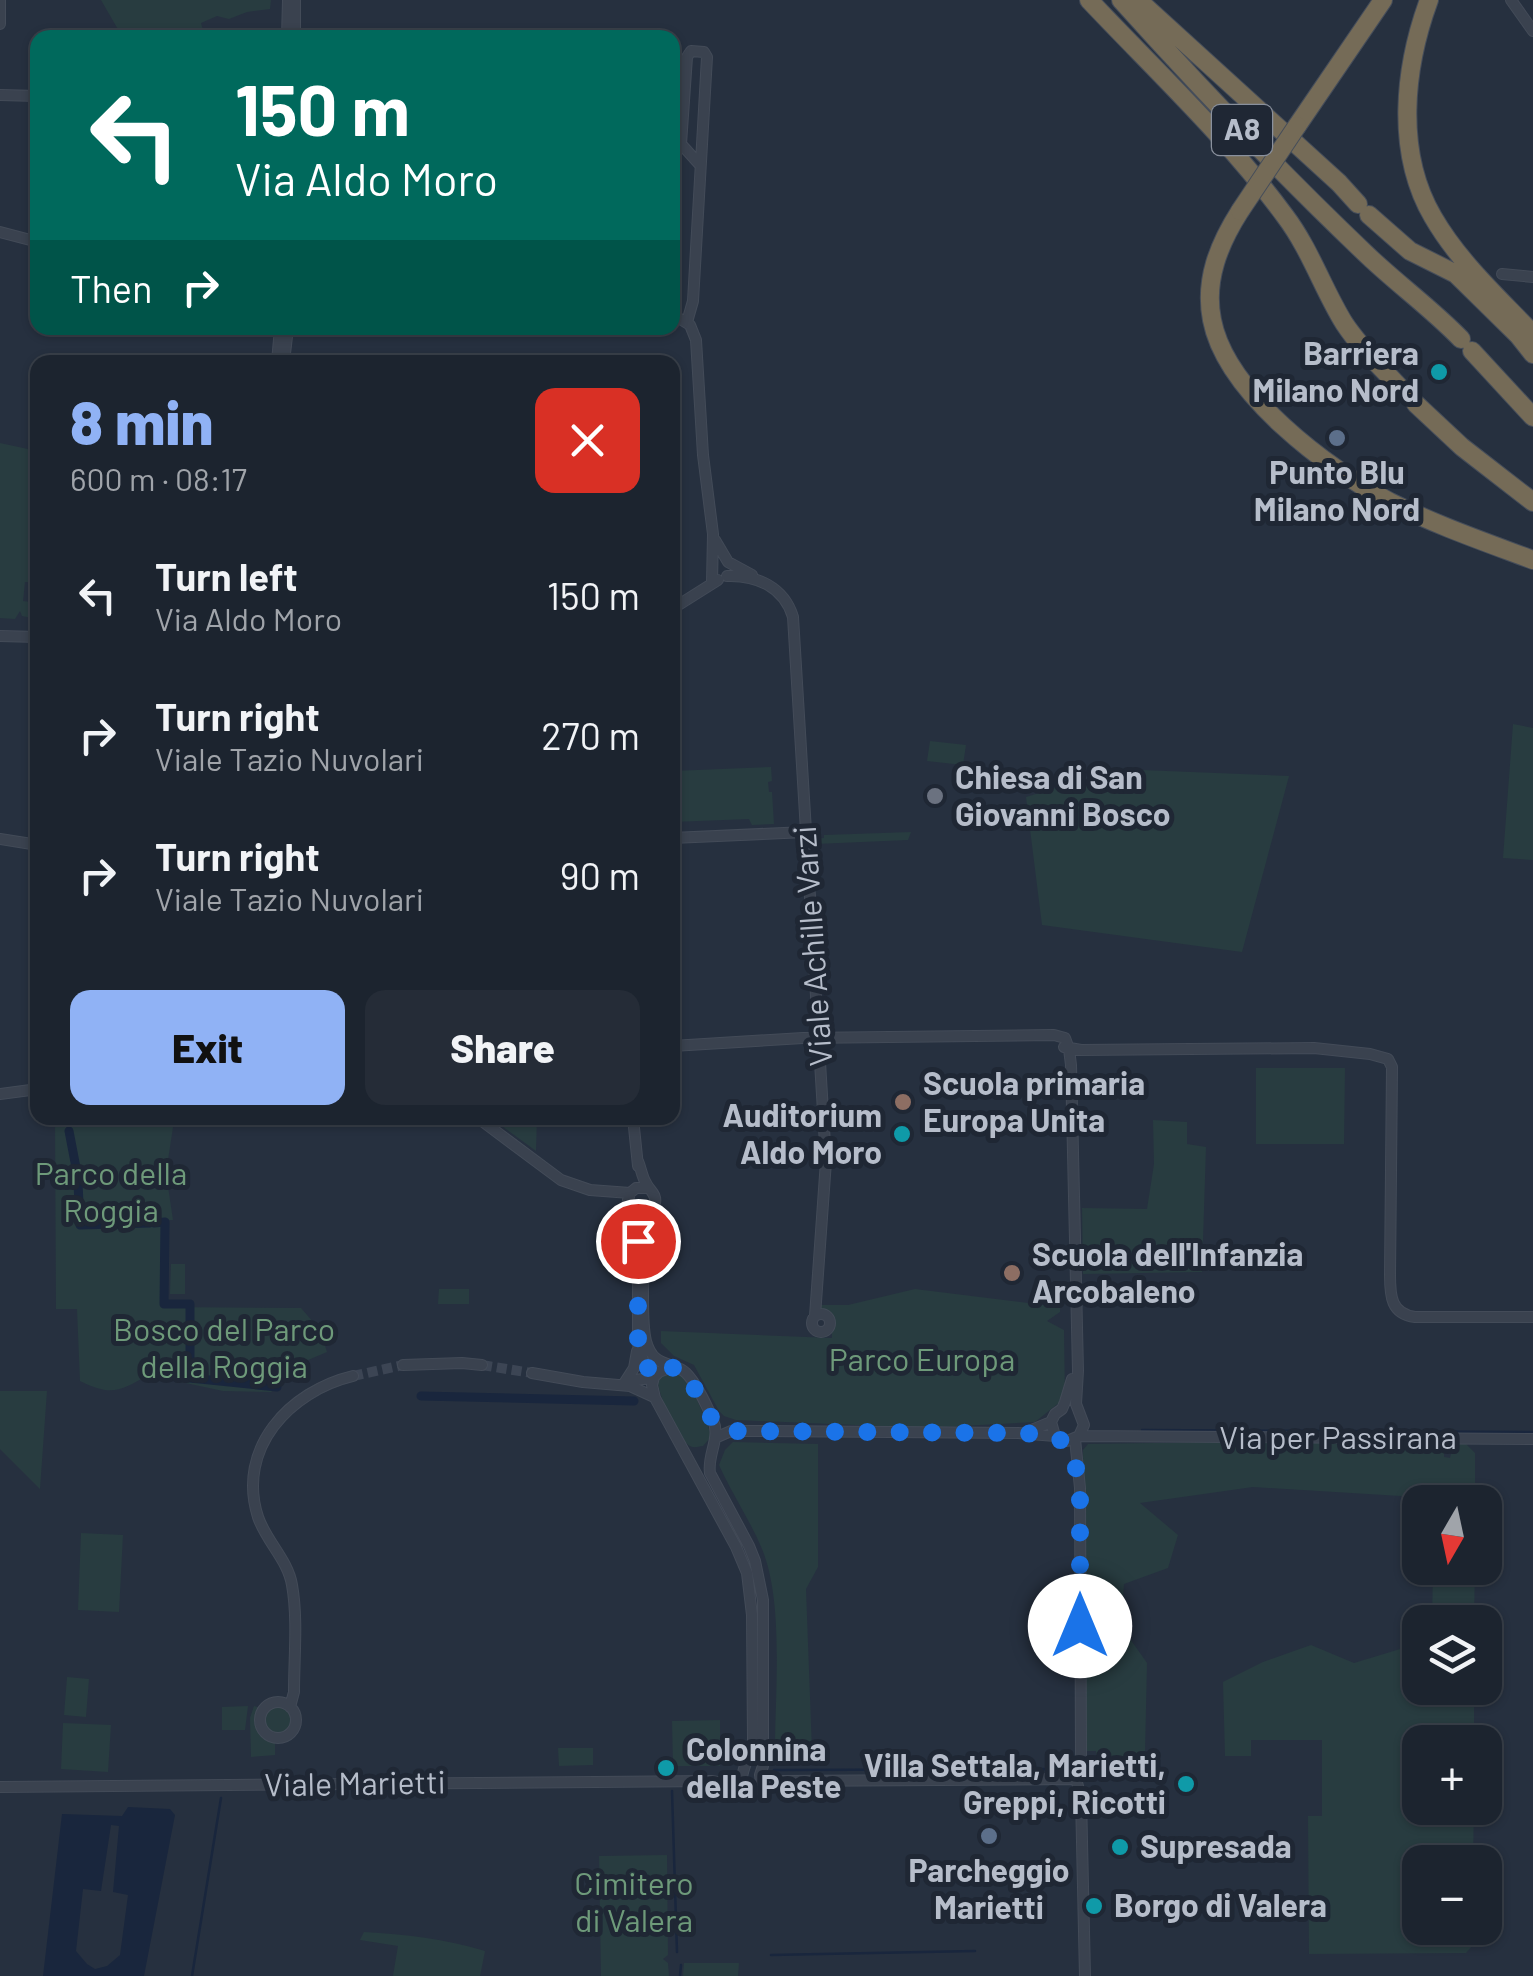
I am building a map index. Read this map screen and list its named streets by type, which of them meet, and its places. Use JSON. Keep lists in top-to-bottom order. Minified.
{"streets":{"highway":["A8"],"street":["Viale Achille Varzi","Via per Passirana","Viale Marietti"]},"parks":["Parco della Roggia","Bosco del Parco della Roggia","Parco Europa","Cimitero di Valera"],"places":["Barriera Milano Nord","Punto Blu Milano Nord","Chiesa di San Giovanni Bosco","Scuola primaria Europa Unita","Auditorium Aldo Moro","Scuola dell'Infanzia Arcobaleno","Colonnina della Peste","Villa Settala, Marietti, Greppi, Ricotti","Parcheggio Marietti","Supresada","Borgo di Valera"],"north":"bottom","page":{"turn":["150 m","Via Aldo Moro"],"then":"Then","heading":["8 min","600 m · 08:17"],"list":[{"name":"Turn left","note":"Via Aldo Moro","value":"150 m"},{"name":"Turn right","note":"Viale Tazio Nuvolari","value":"270 m"},{"name":"Turn right","note":"Viale Tazio Nuvolari","value":"90 m"}],"buttons":["Exit","Share"],"map_buttons":["+","−"]}}
